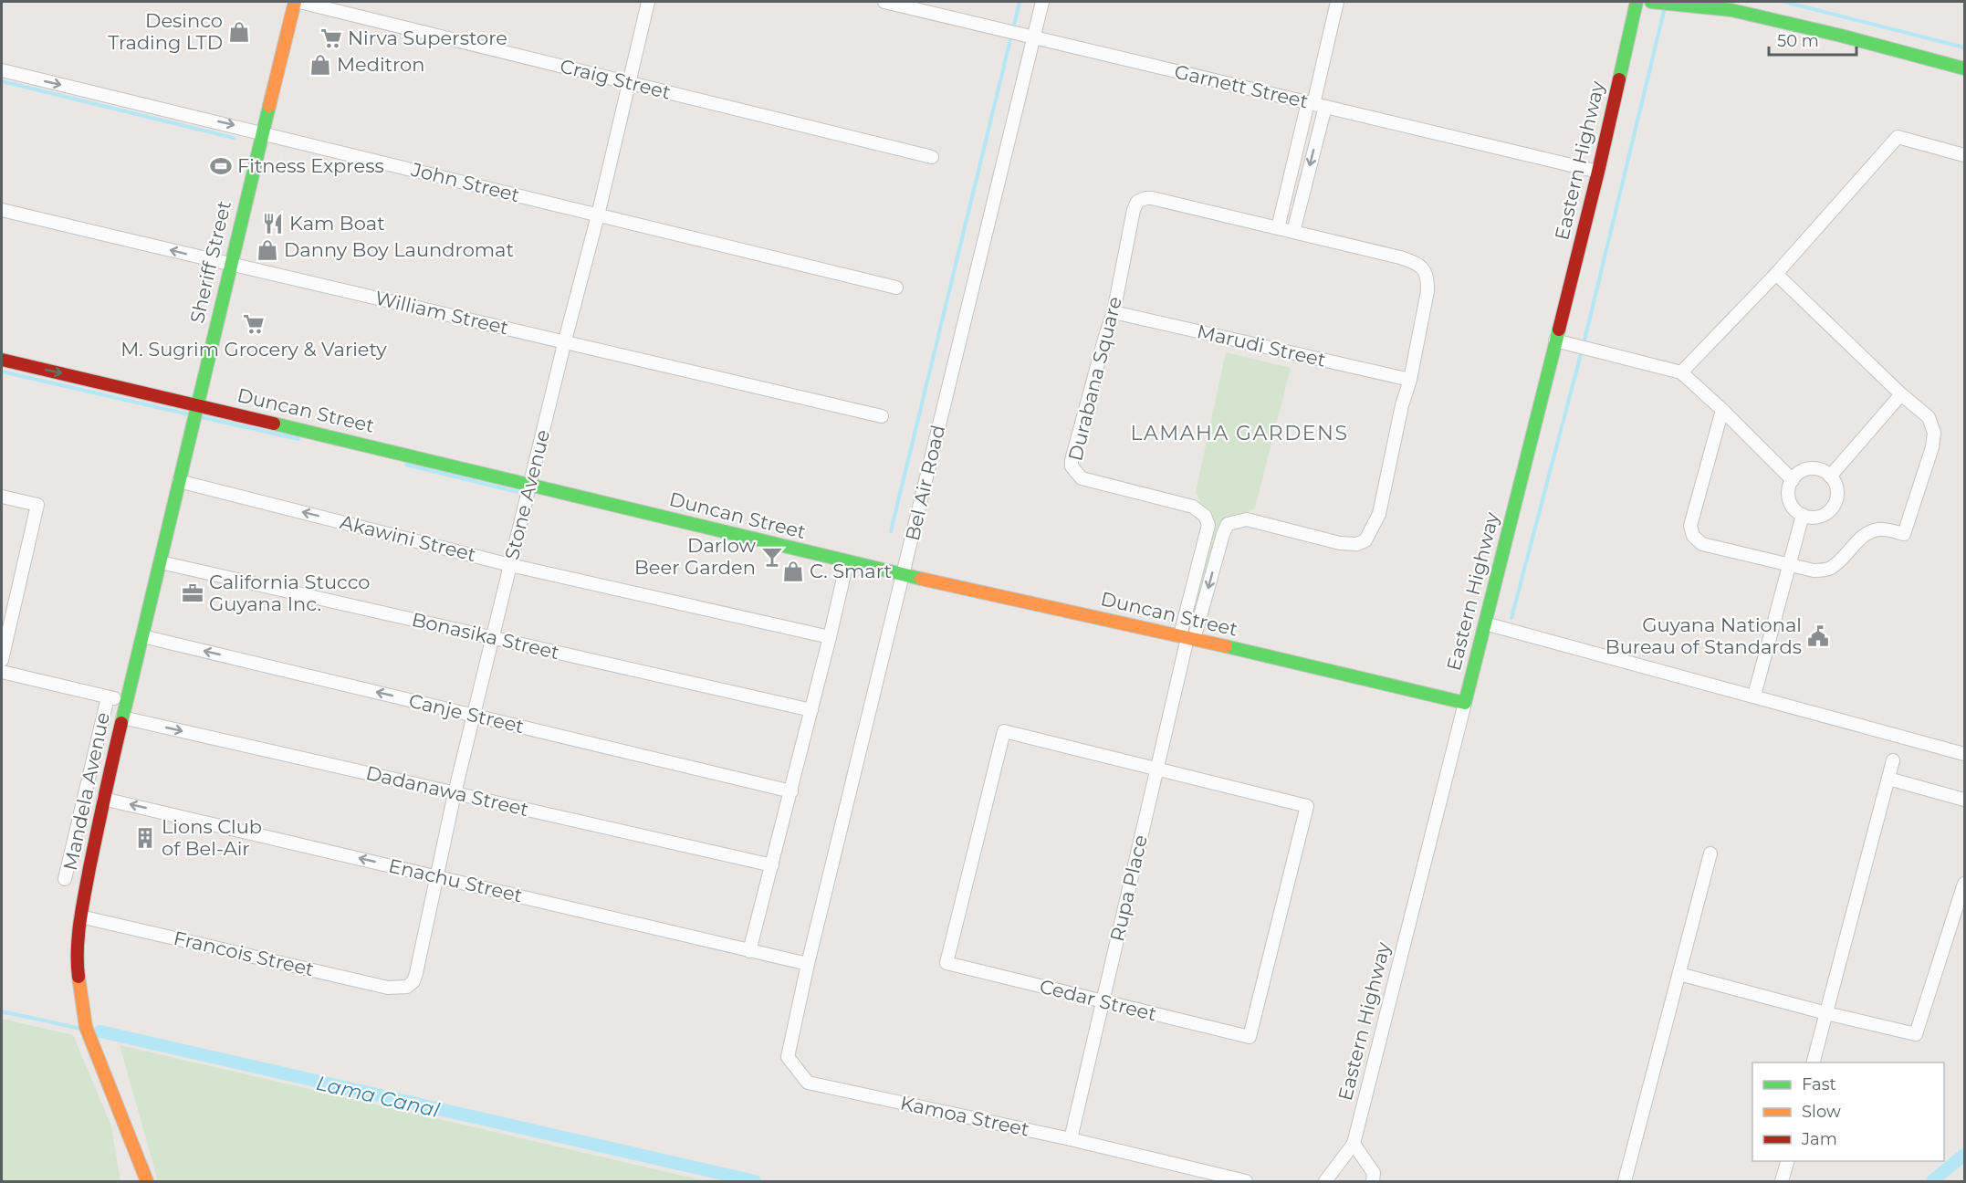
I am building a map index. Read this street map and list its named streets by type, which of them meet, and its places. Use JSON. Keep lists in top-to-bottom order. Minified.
{"streets":{"street":["Craig Street","Garnett Street","Eastern Highway","John Street","Sheriff Street","William Street","Marudi Street","Durabana Square","Duncan Street","Bel Air Road","Stone Avenue","Akawini Street","Bonasika Street","Canje Street","Mandela Avenue","Dadanawa Street","Enachu Street","Rupa Place","Francois Street","Cedar Street","Kamoa Street"]},"crossings":[["Craig Street","Stone Avenue"],["Garnett Street","Eastern Highway"],["Garnett Street","Bel Air Road"],["Eastern Highway","Duncan Street"],["John Street","Sheriff Street"],["John Street","Stone Avenue"],["Sheriff Street","William Street"],["Sheriff Street","Duncan Street"],["Sheriff Street","Mandela Avenue"],["William Street","Stone Avenue"],["Marudi Street","Durabana Square"],["Duncan Street","Bel Air Road"],["Duncan Street","Stone Avenue"],["Duncan Street","Mandela Avenue"],["Duncan Street","Rupa Place"],["Bel Air Road","Enachu Street"],["Bel Air Road","Kamoa Street"],["Stone Avenue","Akawini Street"],["Stone Avenue","Bonasika Street"],["Stone Avenue","Canje Street"],["Stone Avenue","Dadanawa Street"],["Stone Avenue","Enachu Street"],["Stone Avenue","Francois Street"],["Akawini Street","Mandela Avenue"],["Bonasika Street","Mandela Avenue"],["Canje Street","Mandela Avenue"],["Mandela Avenue","Dadanawa Street"],["Mandela Avenue","Enachu Street"],["Mandela Avenue","Francois Street"],["Enachu Street","Kamoa Street"],["Rupa Place","Cedar Street"],["Rupa Place","Kamoa Street"]],"one_way":["Akawini Street","Canje Street","Dadanawa Street","Enachu Street"],"districts":["LAMAHA GARDENS"],"water":["Lama Canal"],"places":{"shop":["Desinco Trading LTD","Meditron","Danny Boy Laundromat","C. Smart"],"supermarket":["Nirva Superstore","M. Sugrim Grocery & Variety"],"sports":["Fitness Express"],"restaurant":["Kam Boat"],"bar":["Darlow Beer Garden"],"office":["California Stucco Guyana Inc."],"public building":["Guyana National Bureau of Standards"],"building":["Lions Club of Bel-Air"]},"legend":["Fast","Slow","Jam"],"scale_bar":"50 m"}
